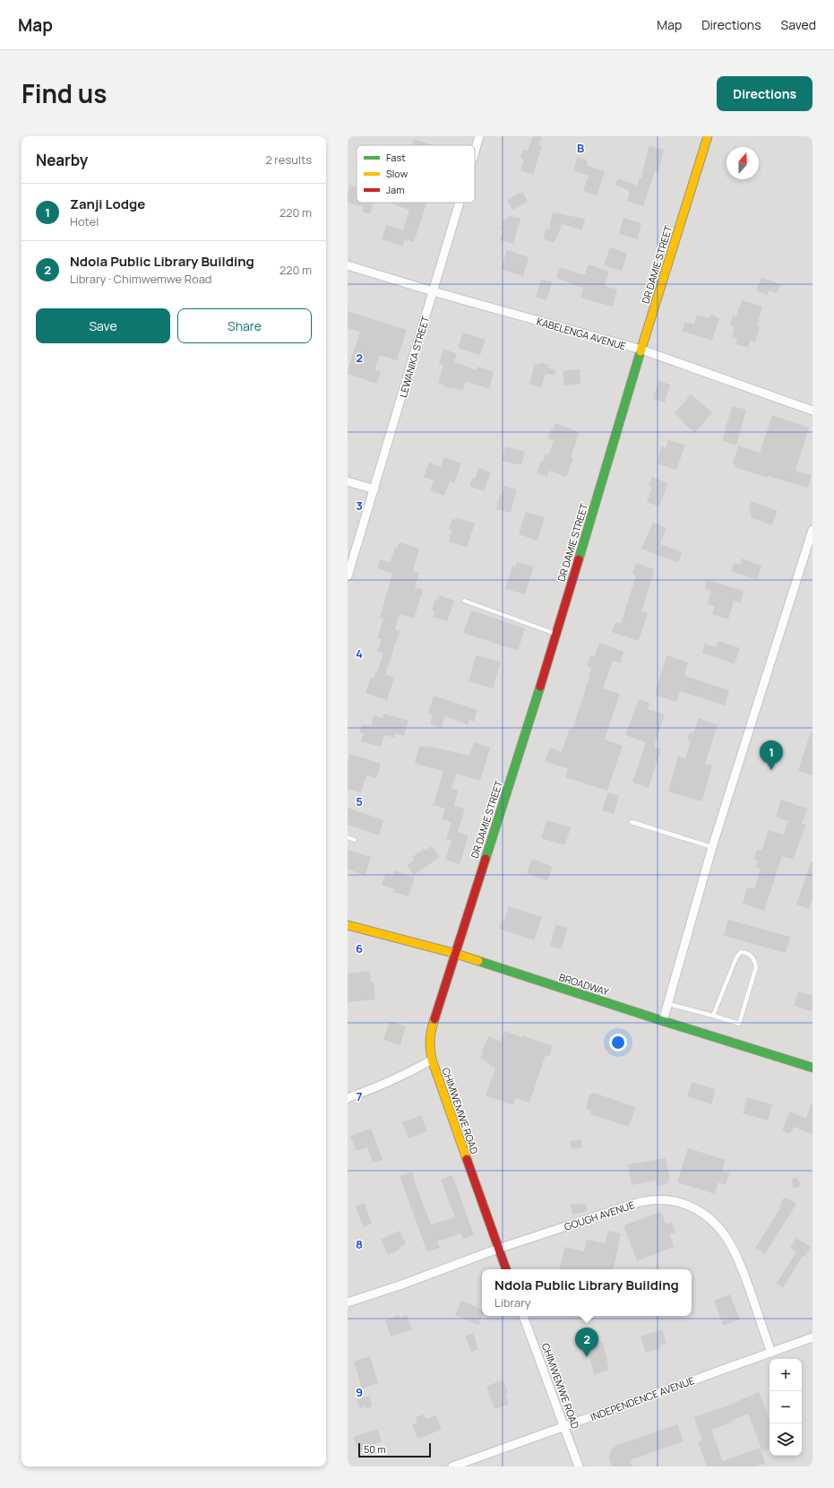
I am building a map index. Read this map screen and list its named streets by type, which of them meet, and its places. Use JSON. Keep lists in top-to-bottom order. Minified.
{"streets":{"street":["DR DAMIE STREET","KABELENGA AVENUE","LEWANIKA STREET","BROADWAY","CHIMWEMWE ROAD","GOUGH AVENUE","INDEPENDENCE AVENUE"]},"crossings":[["DR DAMIE STREET","KABELENGA AVENUE"],["DR DAMIE STREET","BROADWAY"],["DR DAMIE STREET","CHIMWEMWE ROAD"],["KABELENGA AVENUE","LEWANIKA STREET"],["BROADWAY","CHIMWEMWE ROAD"],["CHIMWEMWE ROAD","GOUGH AVENUE"],["CHIMWEMWE ROAD","INDEPENDENCE AVENUE"],["GOUGH AVENUE","INDEPENDENCE AVENUE"]],"legend":["Fast","Slow","Jam"],"scale_bar":"50 m","north":"top","page":{"header":"Map","nav":["Map","Directions","Saved"],"title":"Find us","buttons":["Directions",["Save","Share"]],"heading":["Nearby","2 results"],"list":[{"mark":"1","name":"Zanji Lodge","note":"Hotel","value":"220 m"},{"mark":"2","name":"Ndola Public Library Building","note":"Library · Chimwemwe Road","value":"220 m"}],"pins":["1","2"],"popup":["Ndola Public Library Building","Library"],"map_buttons":["+","−"],"scale":"50 m"},"grid":{"columns":["B"],"rows":["2","3","4","5","6","7","8","9"]}}
